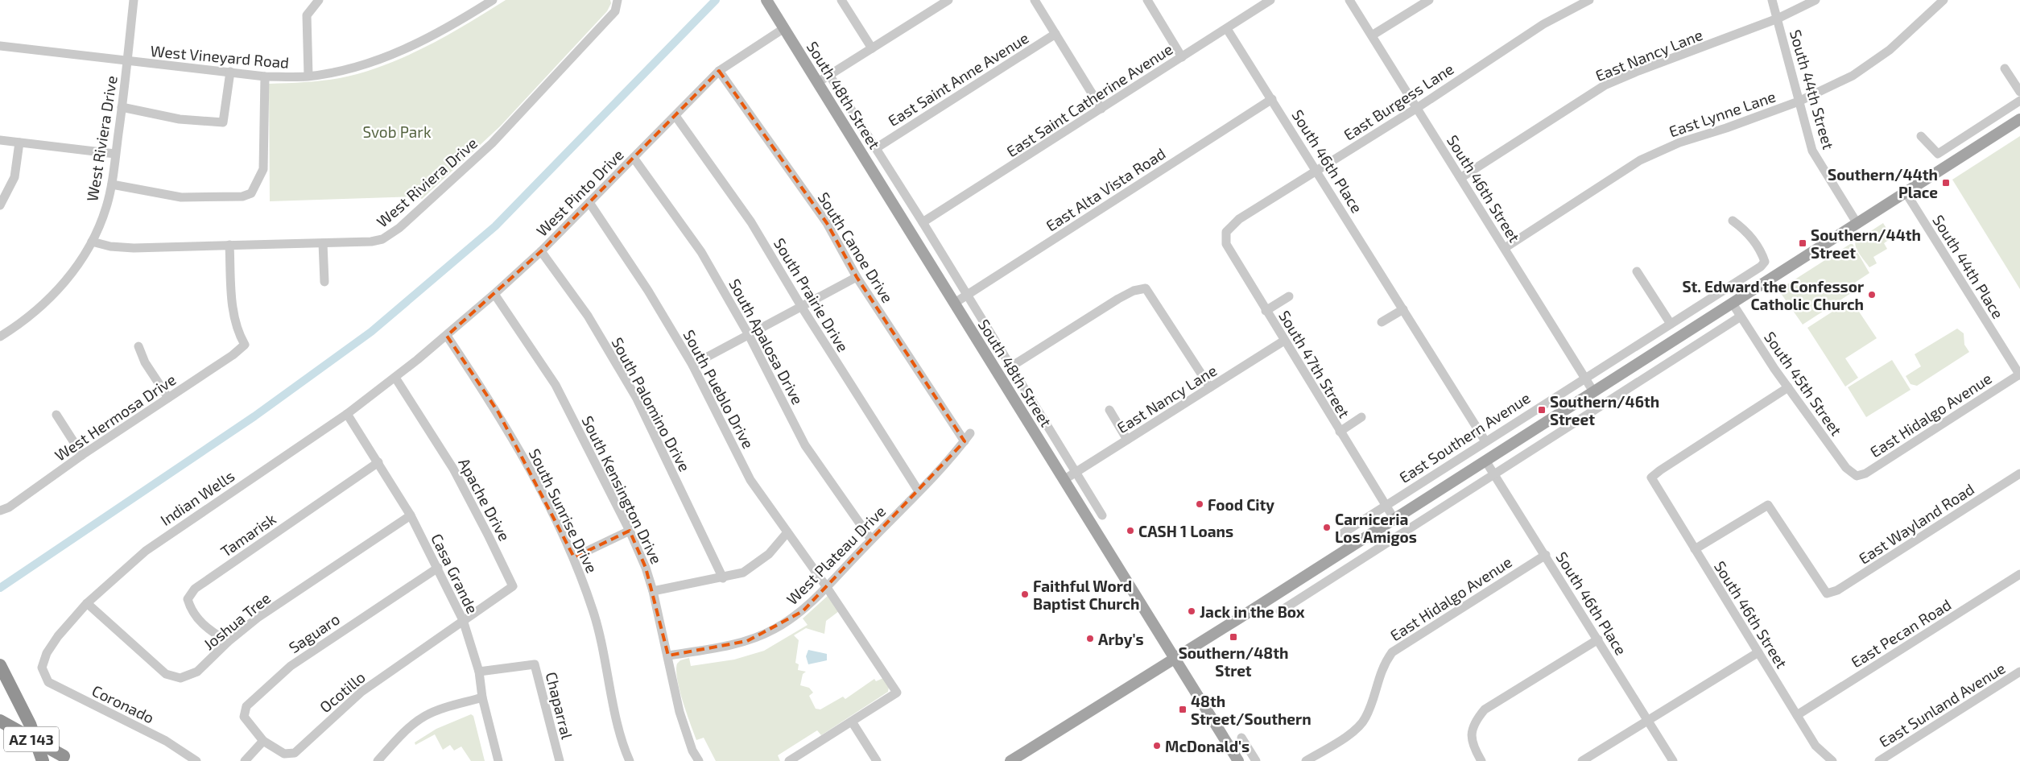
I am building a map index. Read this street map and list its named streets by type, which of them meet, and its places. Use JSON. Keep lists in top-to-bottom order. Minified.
{"streets":{"highway":["AZ 143"],"main road":["South 48th Street","East Southern Avenue"],"street":["East Nancy Lane","West Vineyard Road","East Saint Anne Avenue","South 44th Street","East Saint Catherine Avenue","East Burgess Lane","East Lynne Lane","West Riviera Drive","South 46th Place","South 46th Street","East Alta Vista Road","West Pinto Drive","South Canoe Drive","South 44th Place","South Prairie Drive","South Apalosa Drive","South 47th Street","South 45th Street","South Pueblo Drive","South Palomino Drive","East Hidalgo Avenue","West Hermosa Drive","South Kensington Drive","Indian Wells","Apache Drive","South Sunrise Drive","East Wayland Road","Tamarisk","West Plateau Drive","Casa Grande","Joshua Tree","Saguaro","East Pecan Road","Ocotillo","Coronado","East Sunland Avenue","Chaparral"]},"crossings":[["East Nancy Lane","South 44th Street"],["East Nancy Lane","South 48th Street"],["East Nancy Lane","South 46th Street"],["East Nancy Lane","South 47th Street"],["West Vineyard Road","West Riviera Drive"],["East Saint Anne Avenue","South 48th Street"],["South 44th Street","East Lynne Lane"],["South 44th Street","East Southern Avenue"],["South 48th Street","East Saint Catherine Avenue"],["South 48th Street","East Alta Vista Road"],["South 48th Street","West Pinto Drive"],["South 48th Street","East Southern Avenue"],["East Saint Catherine Avenue","South 46th Place"],["East Burgess Lane","South 46th Place"],["East Burgess Lane","South 46th Street"],["East Burgess Lane","South 47th Street"],["East Lynne Lane","South 46th Street"],["West Riviera Drive","West Hermosa Drive"],["South 46th Place","East Alta Vista Road"],["South 46th Place","East Hidalgo Avenue"],["South 46th Place","East Southern Avenue"],["South 46th Street","South 45th Street"],["South 46th Street","East Southern Avenue"],["South 46th Street","East Wayland Road"],["South 46th Street","East Pecan Road"],["West Pinto Drive","South Canoe Drive"],["West Pinto Drive","South Prairie Drive"],["West Pinto Drive","South Apalosa Drive"],["West Pinto Drive","South Pueblo Drive"],["West Pinto Drive","South Palomino Drive"],["West Pinto Drive","South Kensington Drive"],["West Pinto Drive","Indian Wells"],["West Pinto Drive","Apache Drive"],["West Pinto Drive","South Sunrise Drive"],["South Canoe Drive","West Plateau Drive"],["South 44th Place","East Hidalgo Avenue"],["South 44th Place","East Southern Avenue"],["South Prairie Drive","West Plateau Drive"],["South Apalosa Drive","West Plateau Drive"],["South 47th Street","East Southern Avenue"],["South 45th Street","East Hidalgo Avenue"],["South 45th Street","East Southern Avenue"],["South Pueblo Drive","West Plateau Drive"],["South Kensington Drive","West Plateau Drive"],["Indian Wells","Apache Drive"],["Indian Wells","Casa Grande"],["Indian Wells","Joshua Tree"],["Indian Wells","Coronado"],["Apache Drive","Casa Grande"],["Apache Drive","Ocotillo"],["Tamarisk","Casa Grande"],["Tamarisk","Joshua Tree"],["Casa Grande","Joshua Tree"],["Casa Grande","Saguaro"],["Casa Grande","Ocotillo"],["Casa Grande","Chaparral"],["Saguaro","Ocotillo"]],"parks":["Svob Park"],"places":{"transit":["Southern/44th Place","Southern/44th Street","Southern/46th Street","Southern/48th Stret","48th Street/Southern"],"other":["St. Edward the Confessor Catholic Church","Food City","Carniceria Los Amigos","CASH 1 Loans","Faithful Word Baptist Church","Jack in the Box","Arby's","McDonald's"]}}
